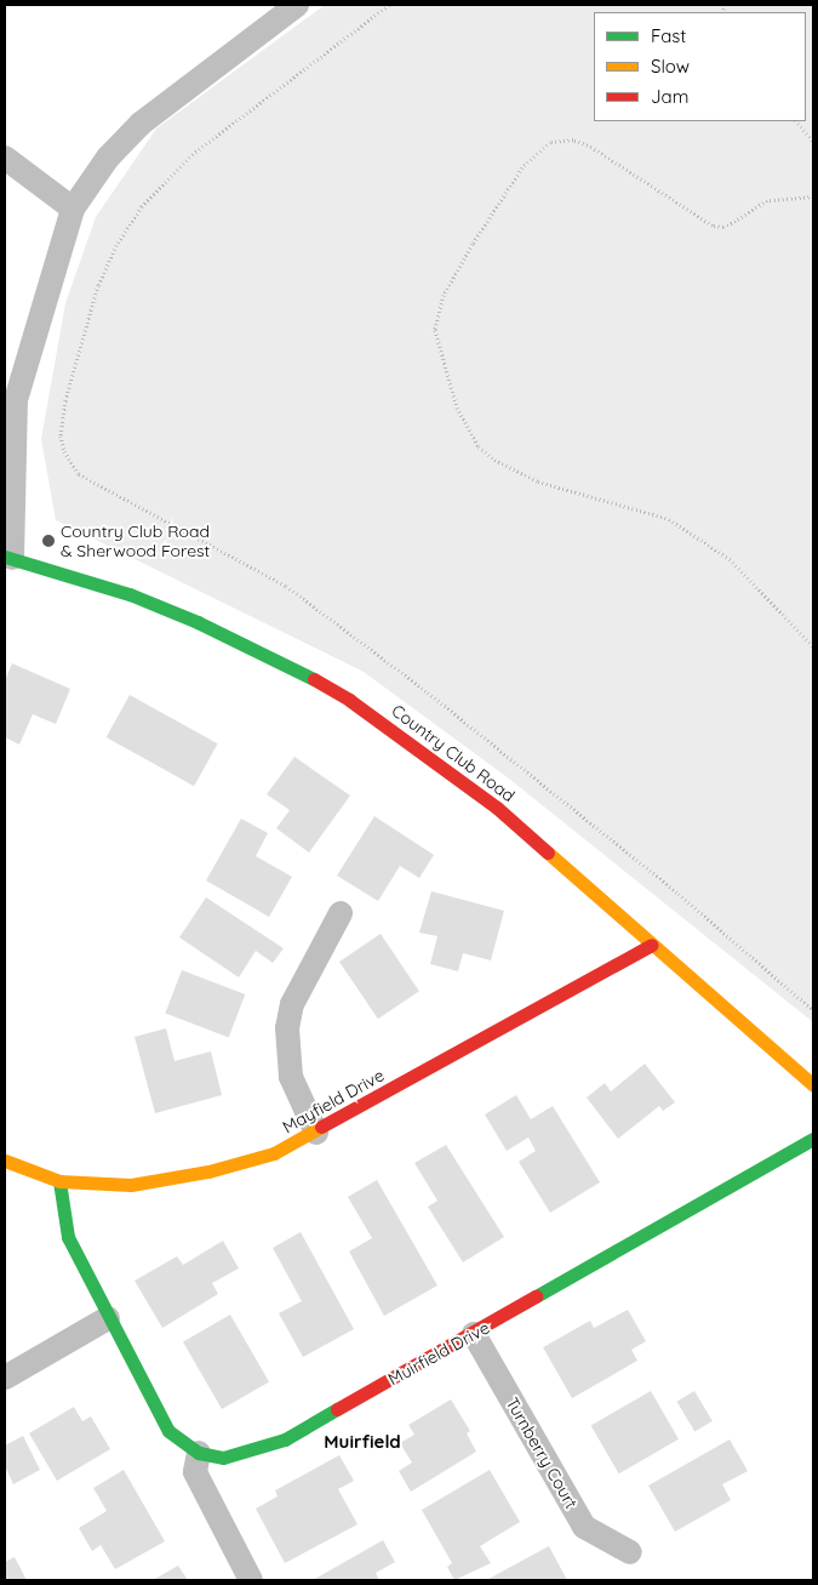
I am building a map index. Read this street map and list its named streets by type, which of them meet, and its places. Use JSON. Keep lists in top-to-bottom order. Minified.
{"streets":{"street":["Country Club Road","Mayfield Drive","Muirfield Drive","Turnberry Court"]},"crossings":[["Country Club Road","Mayfield Drive"],["Muirfield Drive","Turnberry Court"]],"districts":["Muirfield"],"places":["Country Club Road & Sherwood Forest"],"legend":["Fast","Slow","Jam"]}
